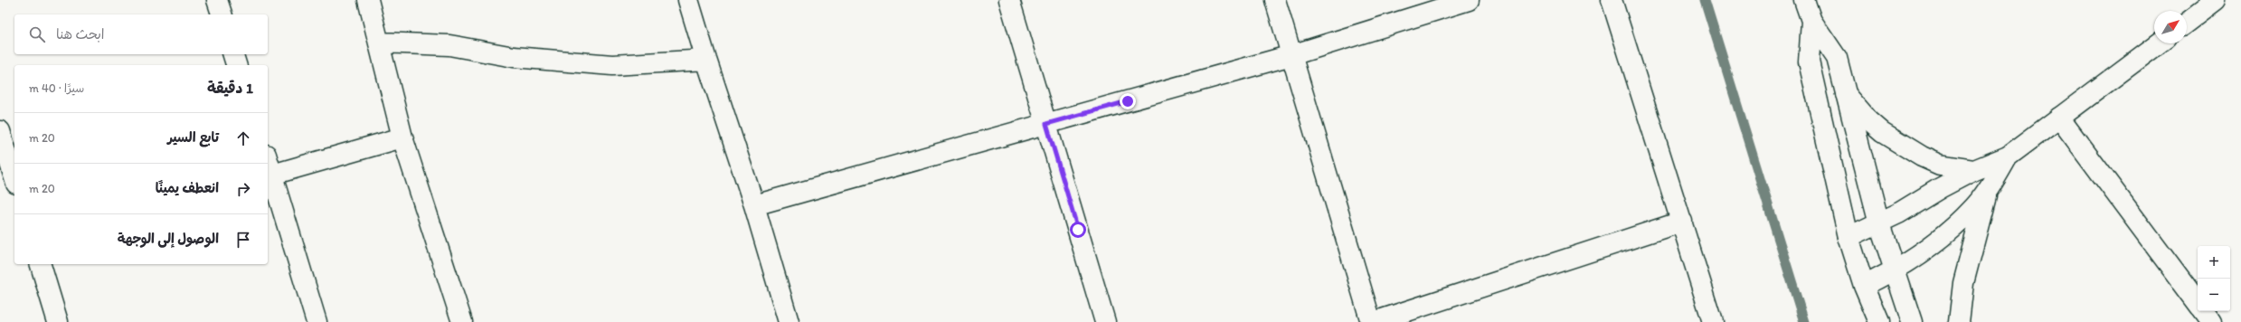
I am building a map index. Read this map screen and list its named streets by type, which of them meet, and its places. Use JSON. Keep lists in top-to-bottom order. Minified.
{"north":"top right","page":{"search":"ابحث هنا","heading":["1 دقيقة","سيرًا · 40 m"],"list":[["تابع السير","20 m"],["انعطف يمينًا","20 m"],"الوصول إلى الوجهة"],"map_buttons":["+","−"]}}
